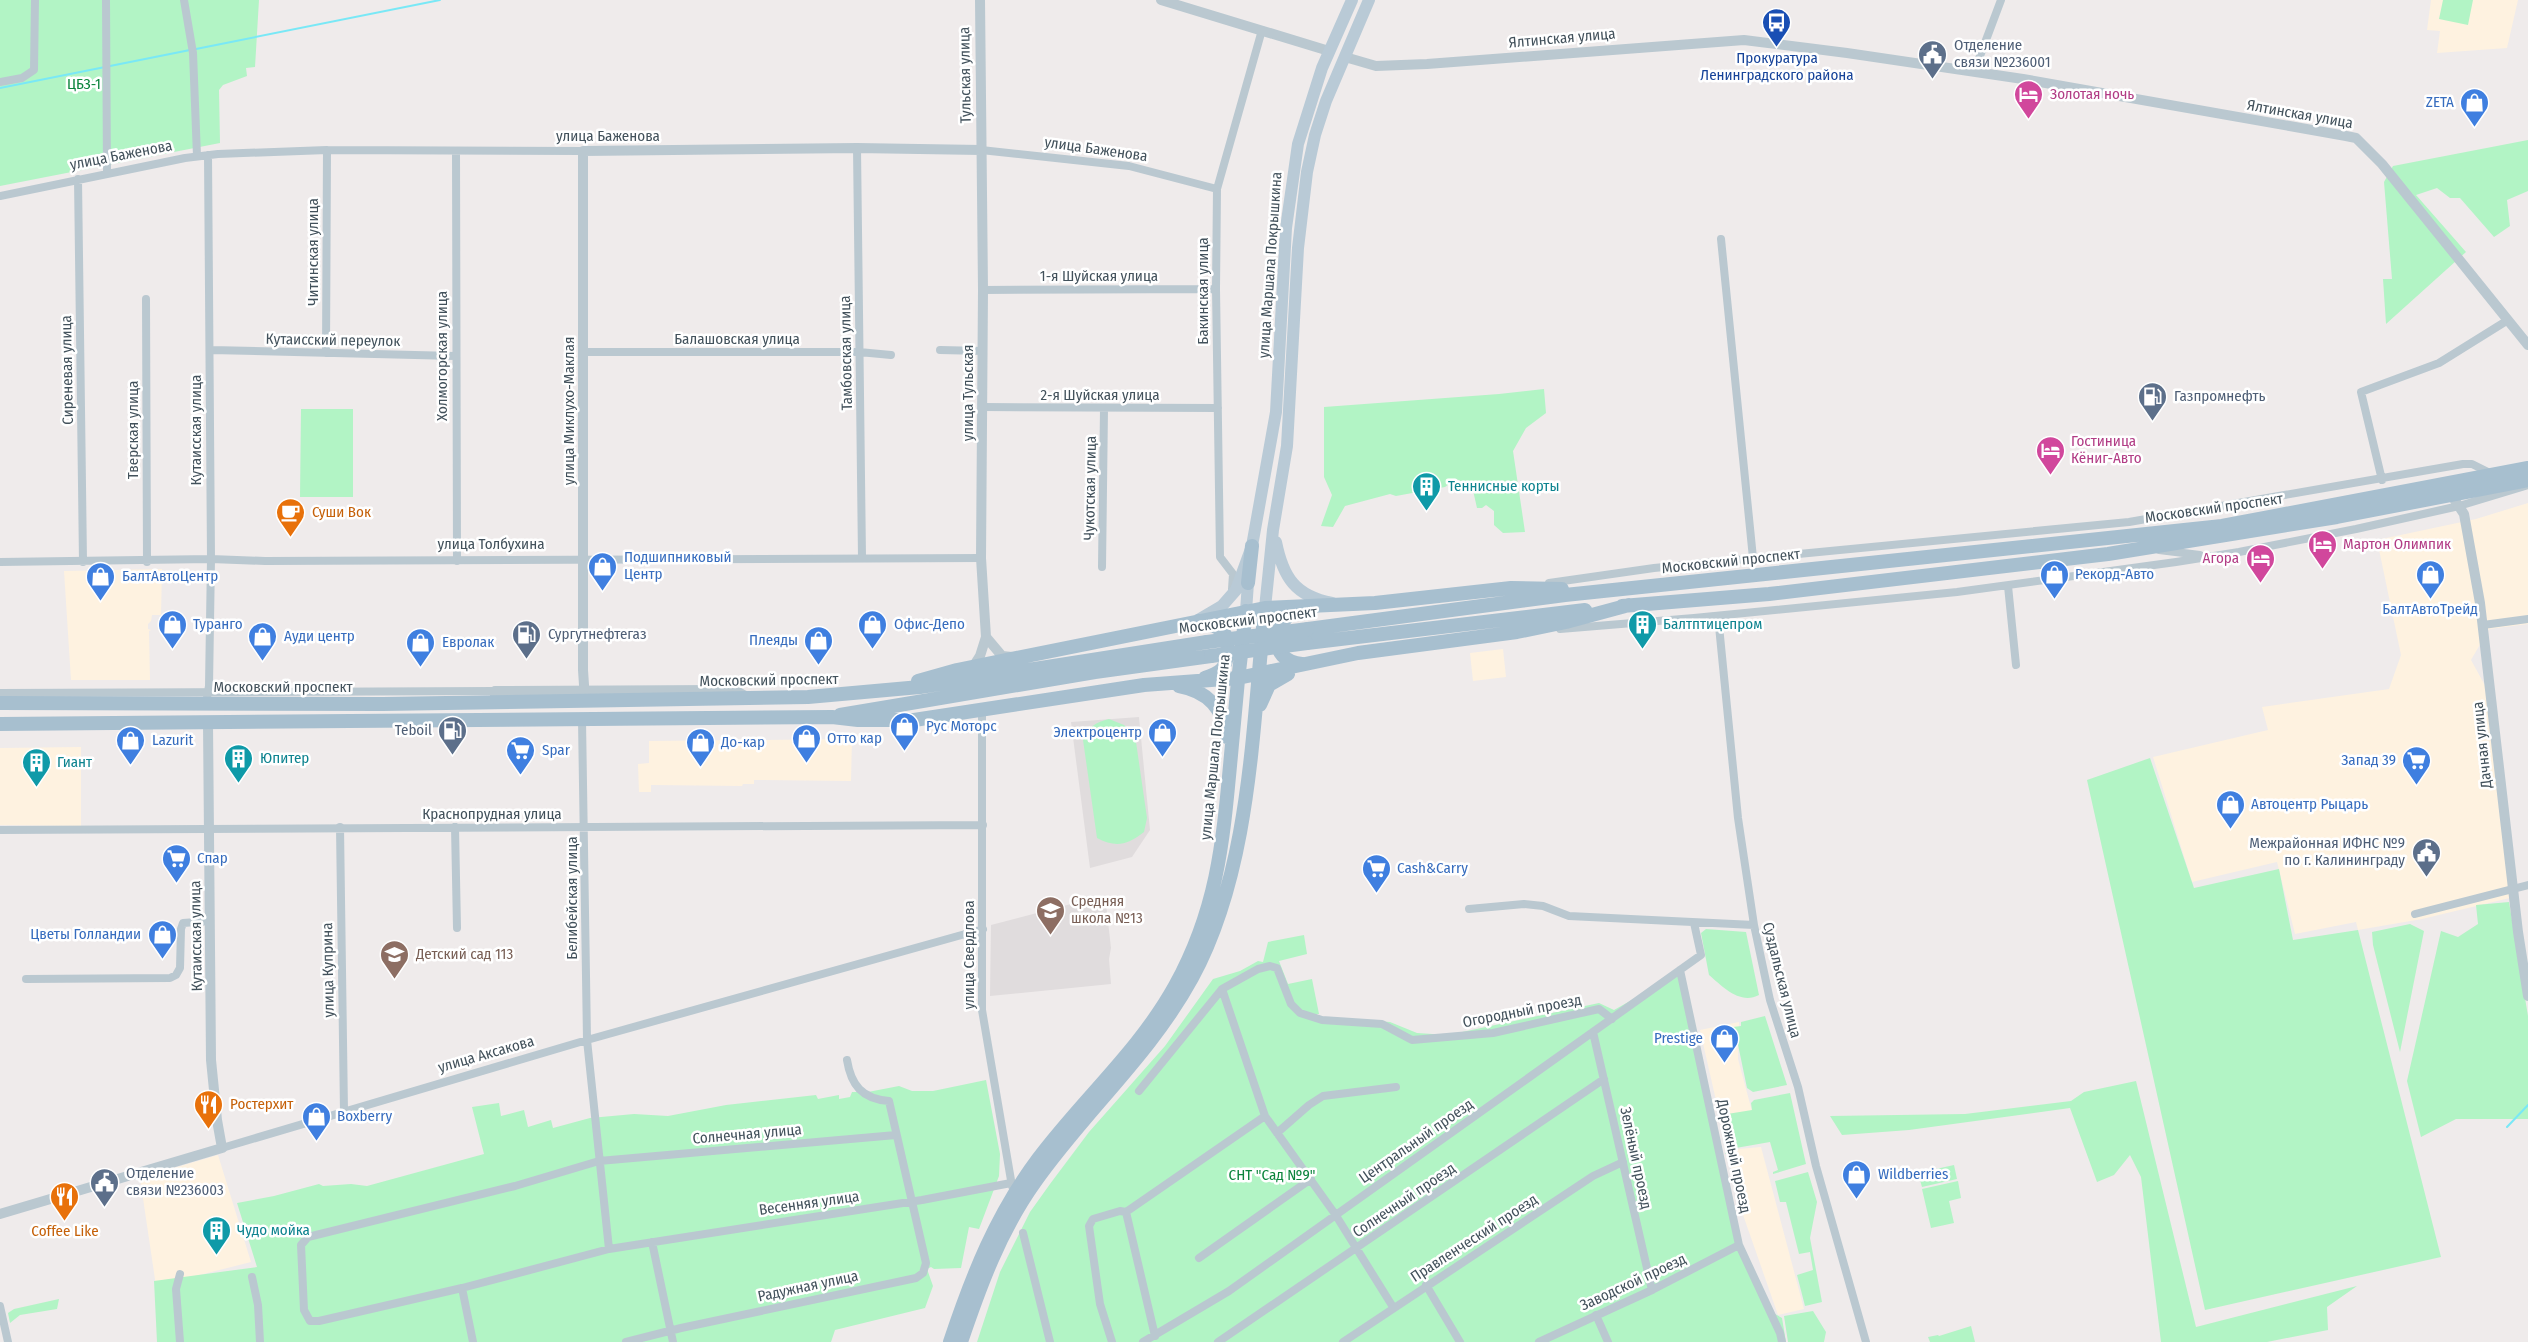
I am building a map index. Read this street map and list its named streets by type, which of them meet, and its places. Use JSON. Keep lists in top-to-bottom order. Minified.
{"streets":{"main road":["Ялтинская улица","улица Маршала Покрышкина","Московский проспект"],"street":["Тульская улица","улица Баженова","Читинская улица","1-я Шуйская улица","Бакинская улица","Балашовская улица","Кутаисский переулок","Тамбовская улица","Холмогорская улица","Сиреневая улица","улица Тульская","2-я Шуйская улица","улица Миклухо-Маклая","Тверская улица","Кутаисская улица","Чукотская улица","улица Толбухина","Дачная улица","Краснопрудная улица","Белибейская улица","улица Свердлова","улица Куприна","Суздальская улица","Огородный проезд","улица Аксакова","Солнечная улица","Центральный проезд","Дорожный проезд","Зелёный проезд","Солнечный проезд","Весенняя улица","Правленческий проезд","Заводской проезд","Радужная улица"]},"crossings":[["Ялтинская улица","улица Маршала Покрышкина"],["Ялтинская улица","Бакинская улица"],["Тульская улица","улица Баженова"],["Тульская улица","улица Тульская"],["улица Баженова","Читинская улица"],["улица Баженова","Бакинская улица"],["улица Баженова","Тамбовская улица"],["улица Баженова","Холмогорская улица"],["улица Баженова","Сиреневая улица"],["улица Баженова","улица Тульская"],["улица Баженова","улица Миклухо-Маклая"],["улица Баженова","Кутаисская улица"],["Читинская улица","Кутаисский переулок"],["улица Маршала Покрышкина","улица Свердлова"],["1-я Шуйская улица","Бакинская улица"],["1-я Шуйская улица","улица Тульская"],["Бакинская улица","2-я Шуйская улица"],["Балашовская улица","Тамбовская улица"],["Балашовская улица","улица Миклухо-Маклая"],["Кутаисский переулок","Холмогорская улица"],["Кутаисский переулок","Кутаисская улица"],["Тамбовская улица","улица Толбухина"],["Холмогорская улица","улица Толбухина"],["Сиреневая улица","улица Толбухина"],["улица Тульская","2-я Шуйская улица"],["улица Тульская","улица Толбухина"],["2-я Шуйская улица","Чукотская улица"],["улица Миклухо-Маклая","Московский проспект"],["улица Миклухо-Маклая","улица Толбухина"],["Тверская улица","улица Толбухина"],["Кутаисская улица","Московский проспект"],["Кутаисская улица","улица Толбухина"],["Кутаисская улица","Краснопрудная улица"],["Кутаисская улица","улица Аксакова"],["Московский проспект","Дачная улица"],["Московский проспект","Суздальская улица"],["Краснопрудная улица","Белибейская улица"],["Краснопрудная улица","улица Свердлова"],["Краснопрудная улица","улица Куприна"],["Белибейская улица","улица Аксакова"],["Белибейская улица","Солнечная улица"],["Белибейская улица","Весенняя улица"],["улица Свердлова","улица Аксакова"],["улица Свердлова","Весенняя улица"],["улица Куприна","улица Аксакова"],["Огородный проезд","Центральный проезд"],["Солнечная улица","Весенняя улица"],["Солнечная улица","Радужная улица"],["Центральный проезд","Дорожный проезд"],["Центральный проезд","Зелёный проезд"],["Дорожный проезд","Заводской проезд"],["Зелёный проезд","Солнечный проезд"],["Зелёный проезд","Правленческий проезд"],["Зелёный проезд","Заводской проезд"],["Весенняя улица","Радужная улица"]],"parks":["ЦБЗ-1","СНТ \"Сад №9\""],"places":{"bus stop":["Прокуратура Ленинградского района"],"public building":["Отделение связи №236001","Межрайонная ИФНС №9 по г. Калининграду","Отделение связи №236003"],"hotel":["Золотая ночь","Гостиница Кёниг-Авто","Мартон Олимпик","Агора"],"shop":["ZETA","Подшипниковый Центр","Рекорд-Авто","БалтАвтоТрейд","БалтАвтоЦентр","Туранго","Офис-Депо","Ауди центр","Плеяды","Евролак","Рус Моторс","Электроцентр","Отто кар","Lazurit","До-кар","Автоцентр Рыцарь","Цветы Голландии","Prestige","Boxberry","Wildberries"],"fuel station":["Газпромнефть","Сургутнефтегаз","Teboil"],"building":["Теннисные корты","Балтптицепром","Юпитер","Гиант","Чудо мойка"],"cafe":["Суши Вок"],"supermarket":["Spar","Запад 39","Спар","Cash&Carry"],"school or university":["Средняя школа №13","Детский сад 113"],"restaurant":["Ростерхит","Coffee Like"]}}
